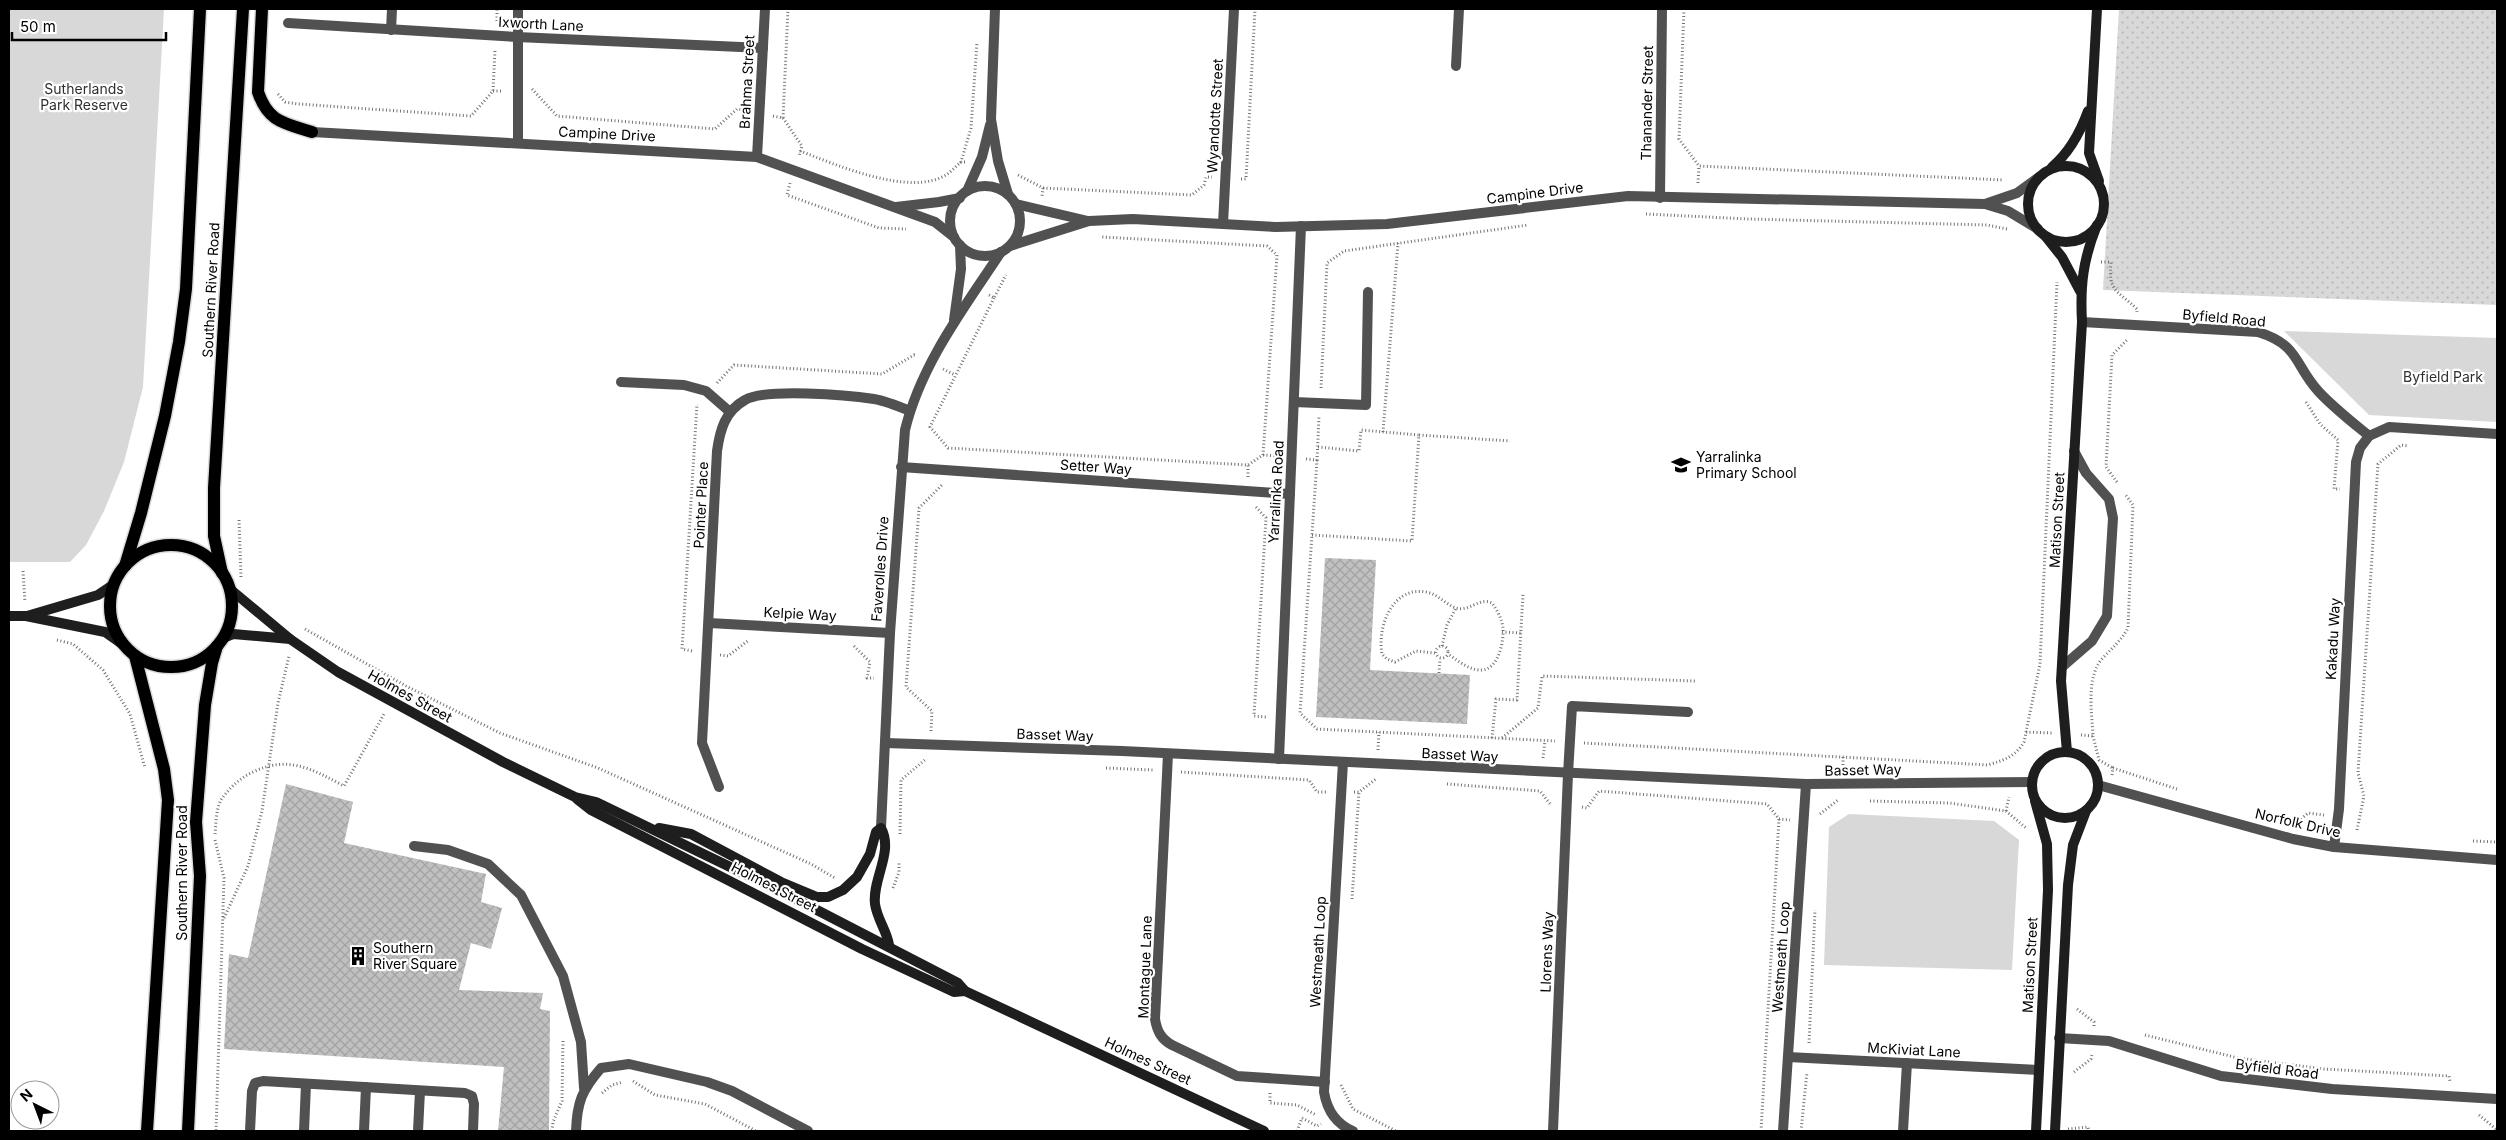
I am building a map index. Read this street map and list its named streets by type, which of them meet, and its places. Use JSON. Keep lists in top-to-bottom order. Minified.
{"streets":{"main road":["Southern River Road","Matison Street","Holmes Street"],"street":["Ixworth Lane","Brahma Street","Thanander Street","Wyandotte Street","Campine Drive","Byfield Road","Setter Way","Yarralinka Road","Pointer Place","Faverolles Drive","Kelpie Way","Kakadu Way","Basset Way","Norfolk Drive","Westmeath Loop","Llorens Way","Montague Lane","McKiviat Lane"]},"crossings":[["Ixworth Lane","Brahma Street"],["Brahma Street","Campine Drive"],["Thanander Street","Campine Drive"],["Wyandotte Street","Campine Drive"],["Campine Drive","Yarralinka Road"],["Campine Drive","Matison Street"],["Campine Drive","Faverolles Drive"],["Southern River Road","Holmes Street"],["Byfield Road","Matison Street"],["Byfield Road","Kakadu Way"],["Setter Way","Yarralinka Road"],["Setter Way","Faverolles Drive"],["Yarralinka Road","Basset Way"],["Pointer Place","Kelpie Way"],["Matison Street","Basset Way"],["Matison Street","Norfolk Drive"],["Matison Street","McKiviat Lane"],["Faverolles Drive","Kelpie Way"],["Faverolles Drive","Basset Way"],["Kakadu Way","Norfolk Drive"],["Basset Way","Norfolk Drive"],["Basset Way","Westmeath Loop"],["Basset Way","Llorens Way"],["Basset Way","Montague Lane"],["Westmeath Loop","Montague Lane"],["Westmeath Loop","McKiviat Lane"]],"parks":["Sutherlands Park Reserve","Byfield Park"],"places":{"school or university":["Yarralinka Primary School"],"building":["Southern River Square"]},"scale_bar":"50 m","north":"top left"}
